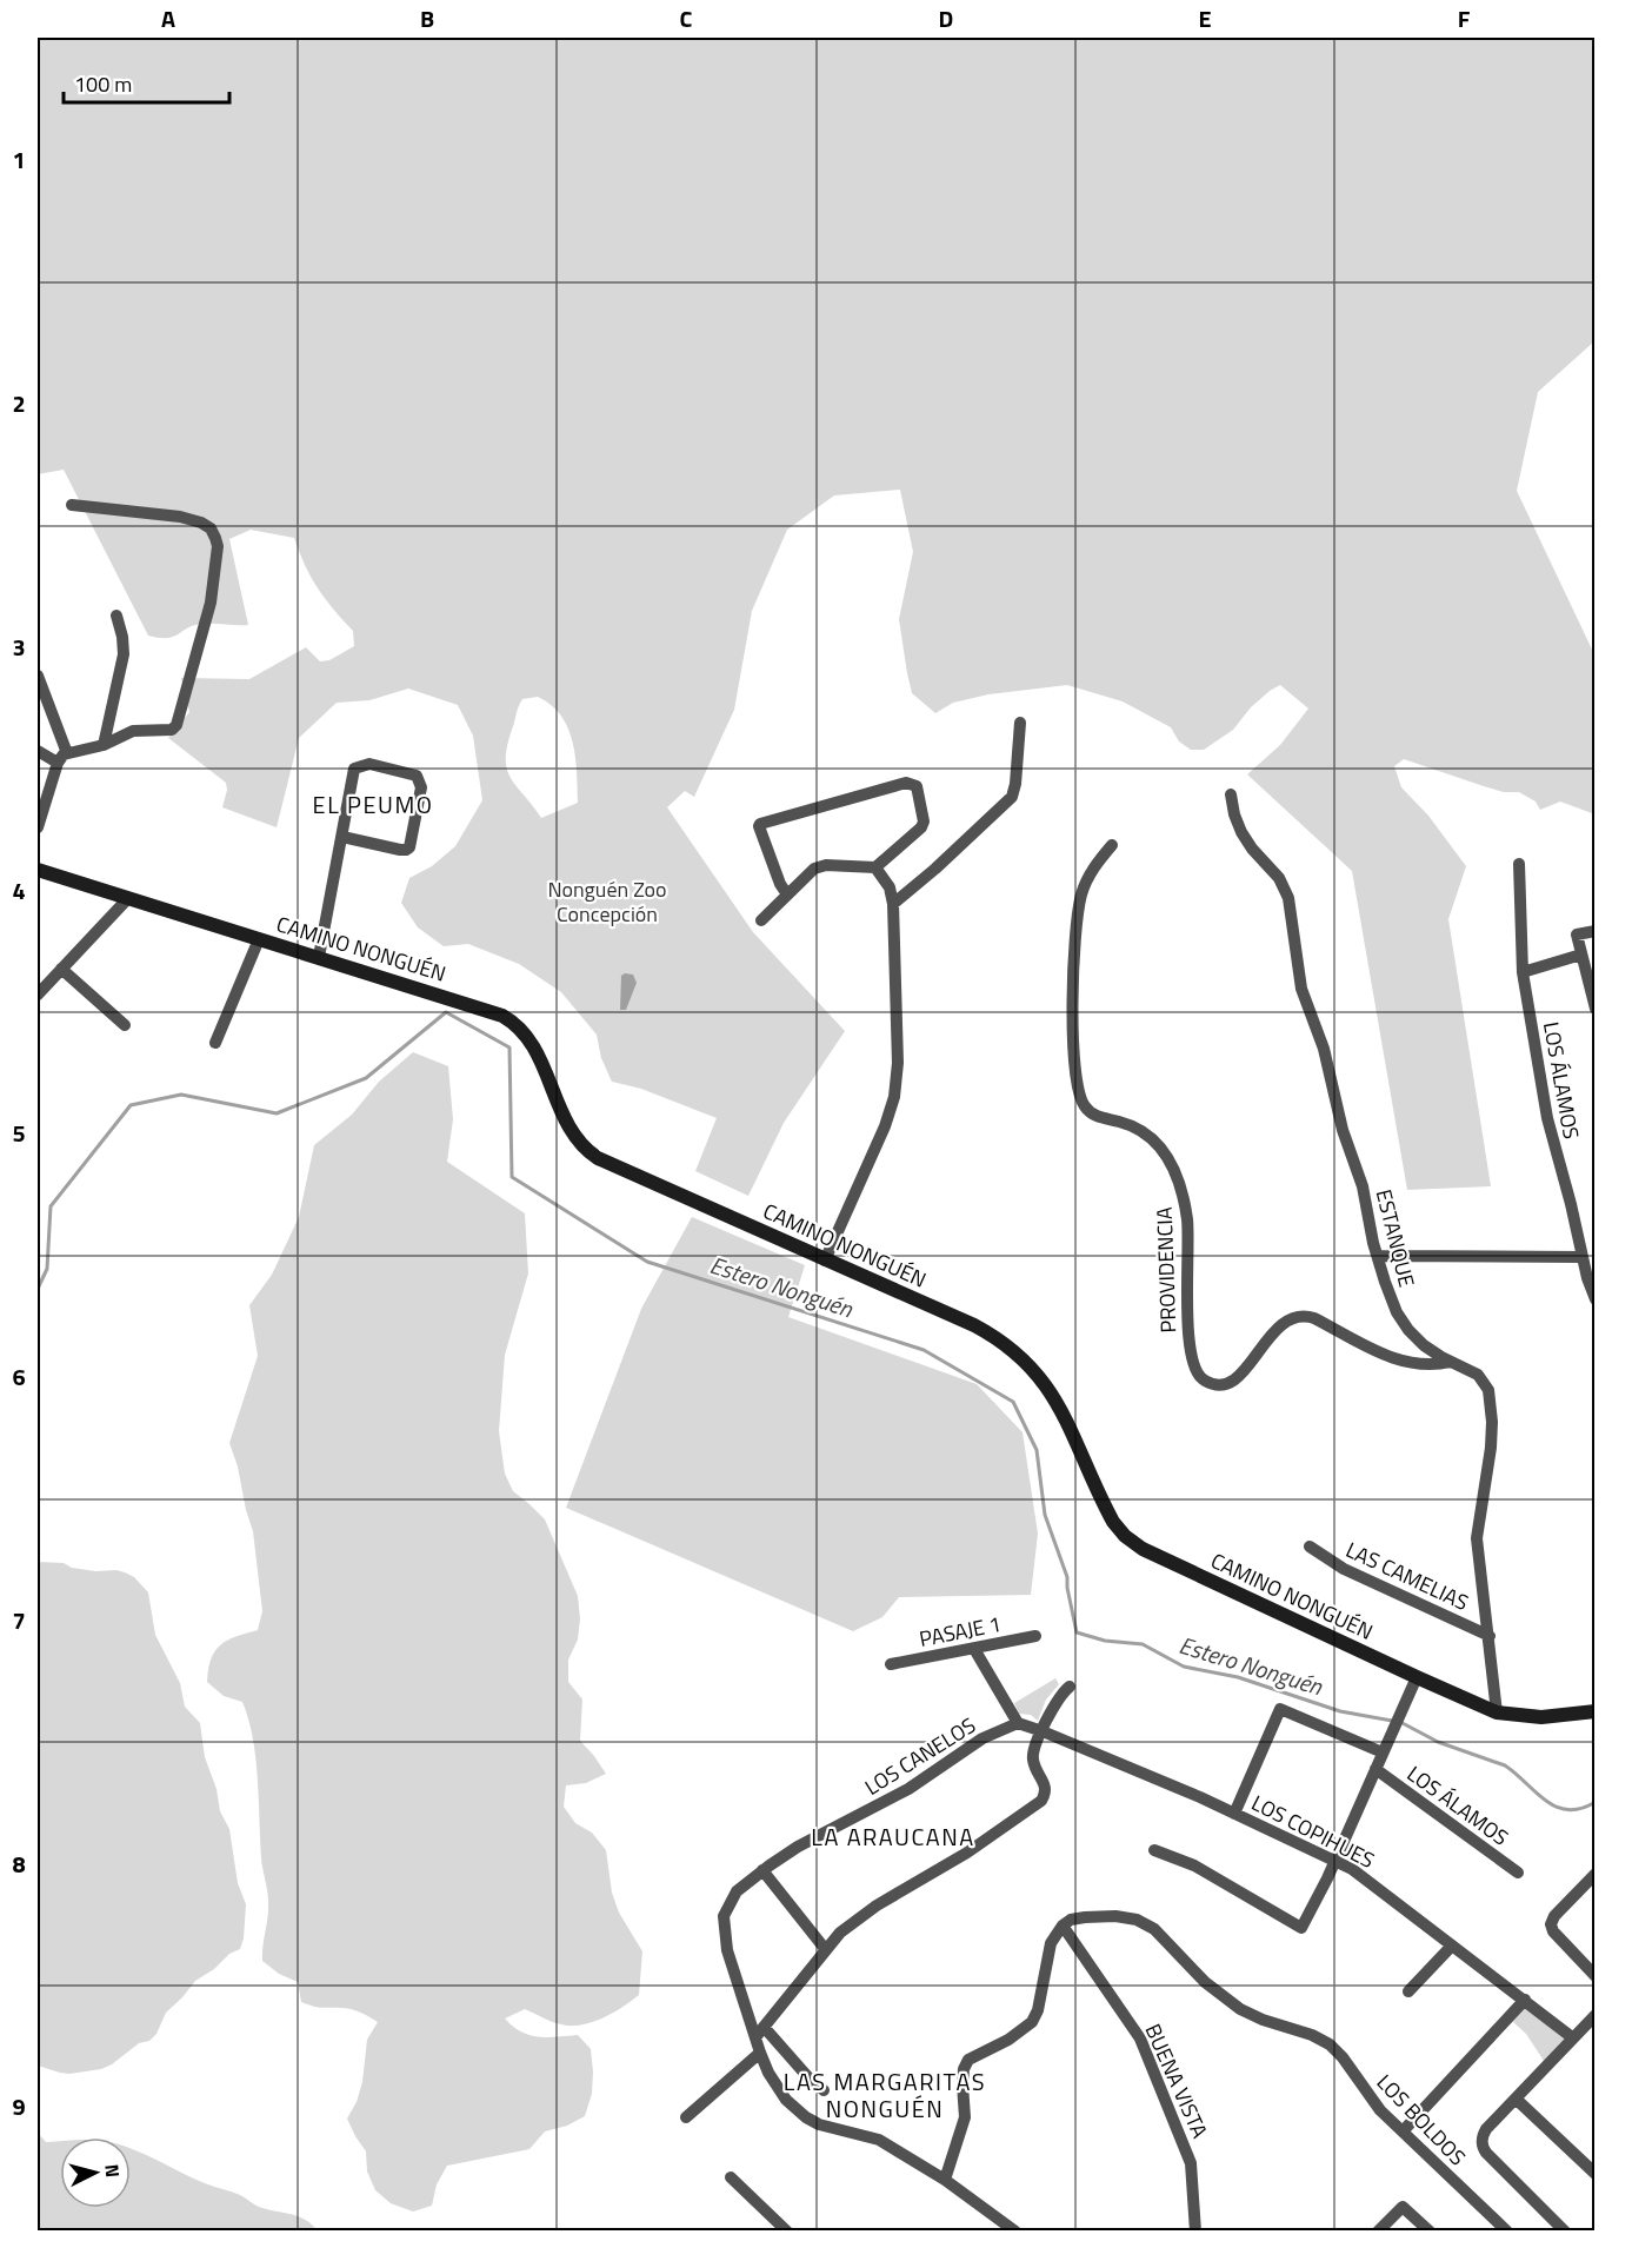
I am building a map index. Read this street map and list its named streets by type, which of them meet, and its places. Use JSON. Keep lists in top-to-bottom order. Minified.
{"streets":{"main road":["CAMINO NONGUÉN"],"street":["LOS ÁLAMOS","ESTANQUE","PROVIDENCIA","LAS CAMELIAS","PASAJE 1","LOS CANELOS","LOS COPIHUES","BUENA VISTA","LOS BOLDOS"]},"crossings":[["CAMINO NONGUÉN","ESTANQUE"],["ESTANQUE","PROVIDENCIA"],["ESTANQUE","LAS CAMELIAS"],["BUENA VISTA","LOS BOLDOS"]],"districts":["EL PEUMO","LA ARAUCANA","LAS MARGARITAS NONGUÉN"],"water":["Estero Nonguén"],"parks":["Nonguén Zoo Concepción"],"scale_bar":"100 m","north":"right","grid":{"columns":["A","B","C","D","E","F"],"rows":["1","2","3","4","5","6","7","8","9"]}}
